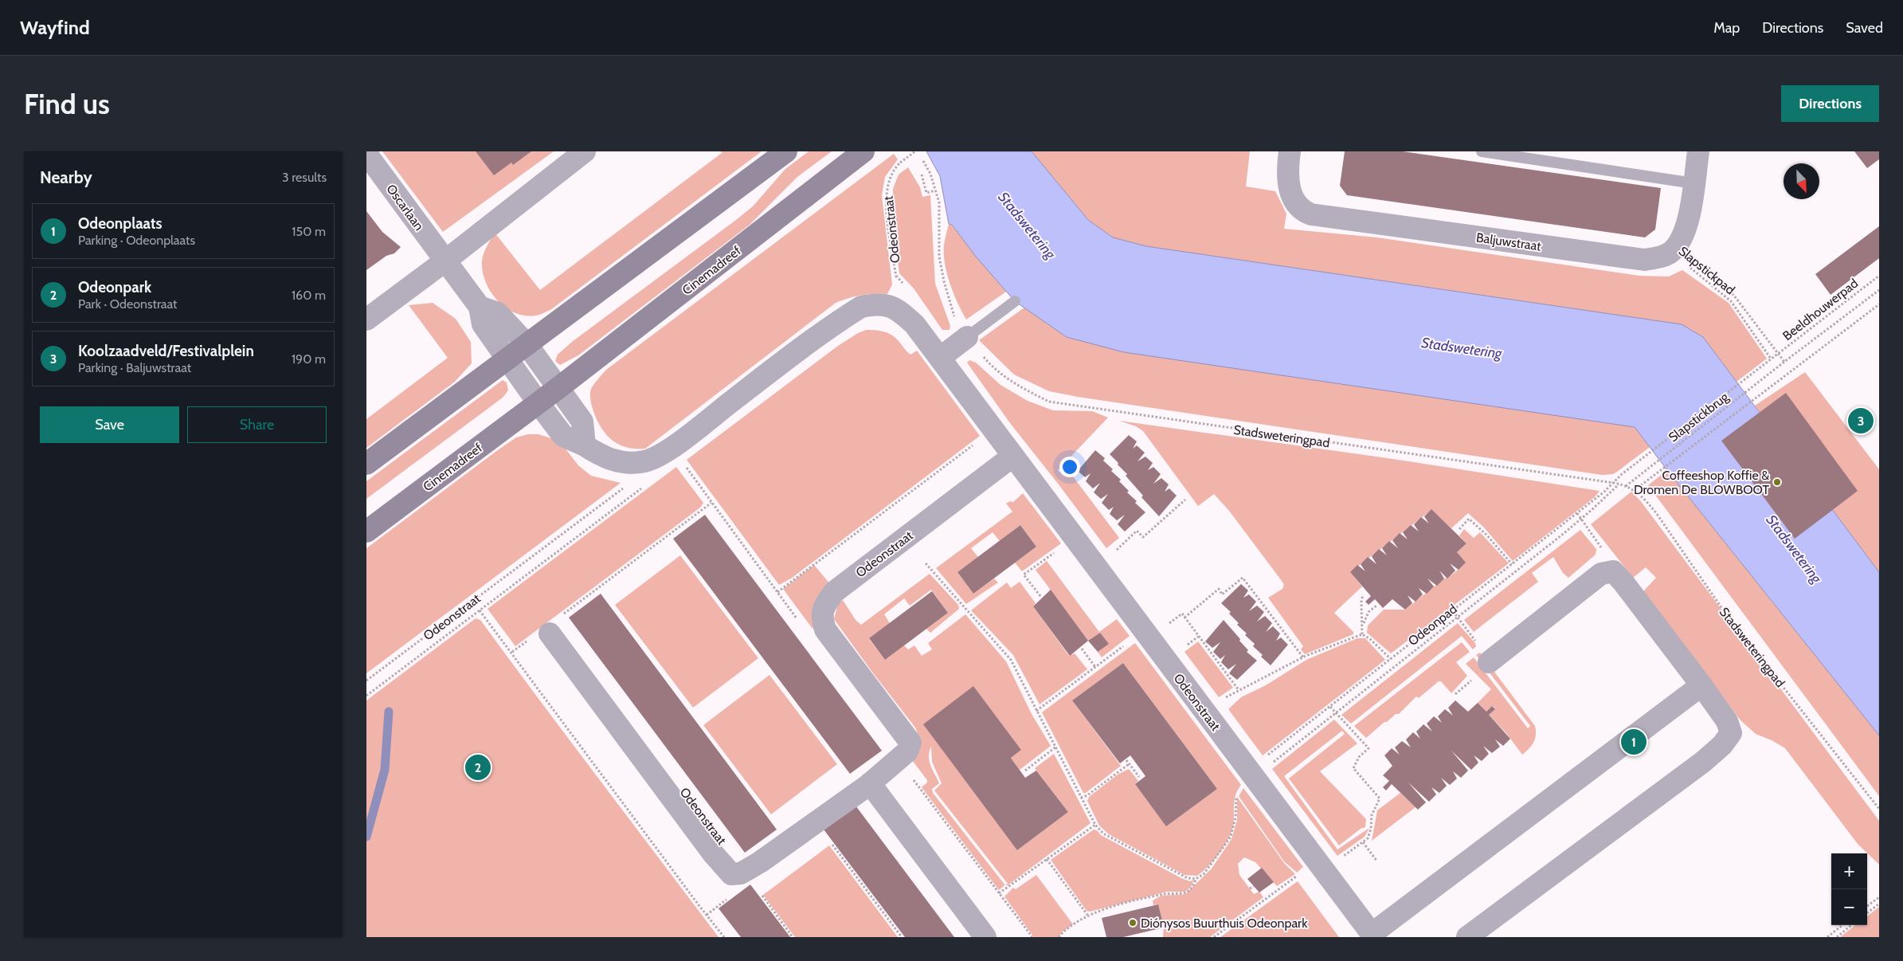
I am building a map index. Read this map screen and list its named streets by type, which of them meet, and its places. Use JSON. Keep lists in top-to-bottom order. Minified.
{"streets":{"main road":["Cinemadreef"],"street":["Oscarlaan","Odeonstraat","Baljuwstraat"],"path":["Slapstickpad","Beeldhouwerpad","Slapstickbrug","Stadsweteringpad","Odeonpad"]},"crossings":[["Odeonstraat","Cinemadreef"],["Odeonstraat","Odeonpad"],["Baljuwstraat","Slapstickpad"],["Slapstickpad","Beeldhouwerpad"],["Slapstickpad","Slapstickbrug"],["Beeldhouwerpad","Slapstickbrug"],["Slapstickbrug","Stadsweteringpad"],["Slapstickbrug","Odeonpad"],["Stadsweteringpad","Odeonpad"]],"water":["Stadswetering"],"places":["Coffeeshop Koffie & Dromen De BLOWBOOT","Diónysos Buurthuis Odeonpark"],"north":"bottom right","page":{"header":"Wayfind","nav":["Map","Directions","Saved"],"buttons":["Directions",["Save","Share"]],"title":"Find us","heading":["Nearby","3 results"],"list":[{"mark":"1","name":"Odeonplaats","note":"Parking · Odeonplaats","value":"150 m"},{"mark":"2","name":"Odeonpark","note":"Park · Odeonstraat","value":"160 m"},{"mark":"3","name":"Koolzaadveld/Festivalplein","note":"Parking · Baljuwstraat","value":"190 m"}],"pins":["3","1","2"],"map_buttons":["+","−"]}}
